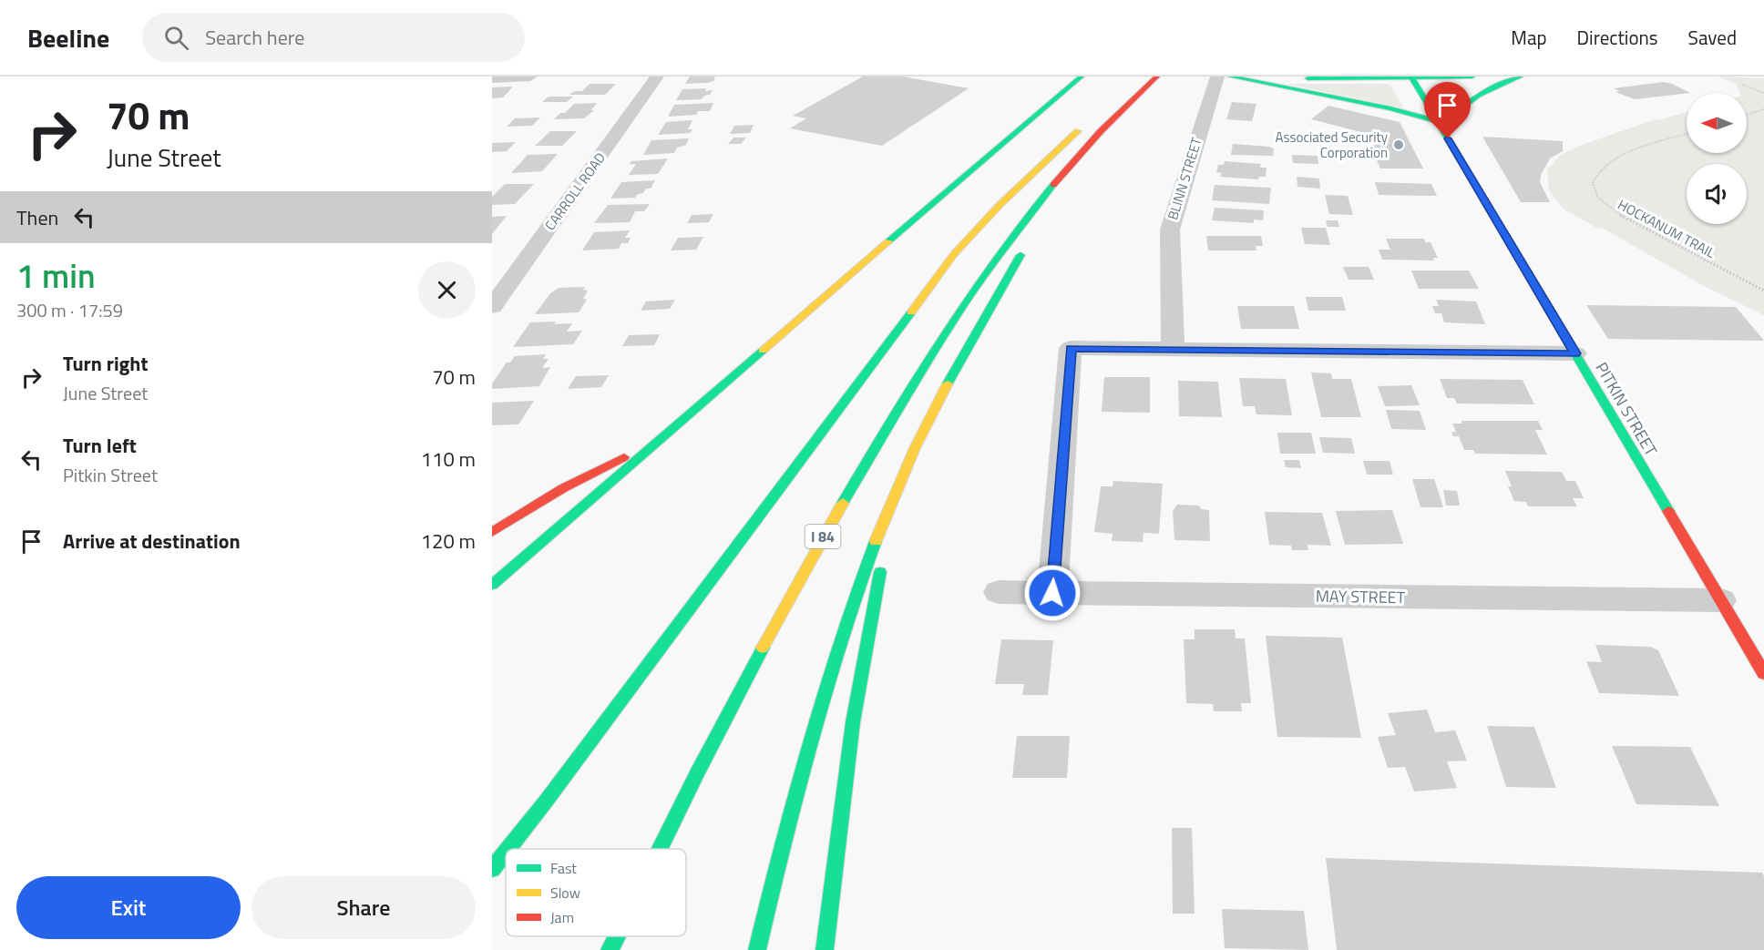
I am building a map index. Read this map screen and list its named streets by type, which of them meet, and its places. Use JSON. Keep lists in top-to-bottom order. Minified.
{"streets":{"main road":["PITKIN STREET","I 84"],"street":["BLINN STREET","CARROLL ROAD","MAY STREET"],"path":["HOCKANUM TRAIL"]},"crossings":[["PITKIN STREET","MAY STREET"]],"places":["Associated Security Corporation"],"legend":["Fast","Slow","Jam"],"north":"left","page":{"header":"Beeline","search":"Search here","nav":["Map","Directions","Saved"],"turn":["70 m","June Street"],"then":"Then","heading":["1 min","300 m · 17:59"],"list":[{"name":"Turn right","note":"June Street","value":"70 m"},{"name":"Turn left","note":"Pitkin Street","value":"110 m"},{"name":"Arrive at destination","value":"120 m"}],"buttons":["Exit","Share"]}}
